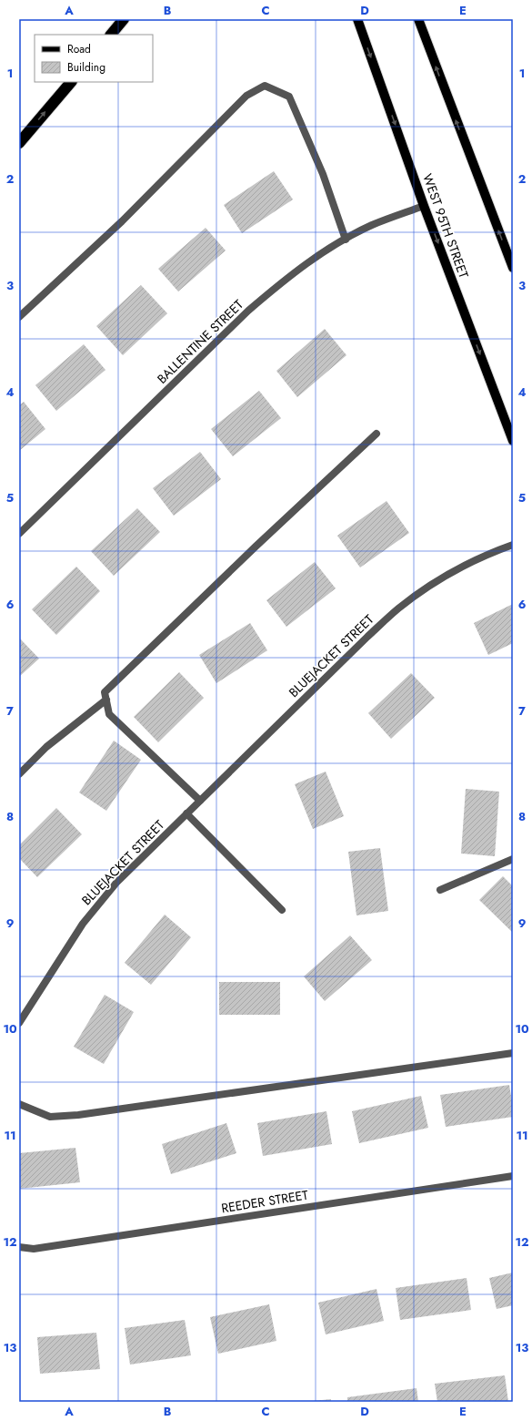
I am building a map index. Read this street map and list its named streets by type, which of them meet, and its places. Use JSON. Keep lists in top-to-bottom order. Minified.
{"streets":{"main road":["WEST 95TH STREET"],"street":["BALLENTINE STREET","BLUEJACKET STREET","REEDER STREET"]},"crossings":[["WEST 95TH STREET","BALLENTINE STREET"]],"legend":["Road","Building"],"grid":{"columns":["A","B","C","D","E"],"rows":["1","2","3","4","5","6","7","8","9","10","11","12","13"]}}
